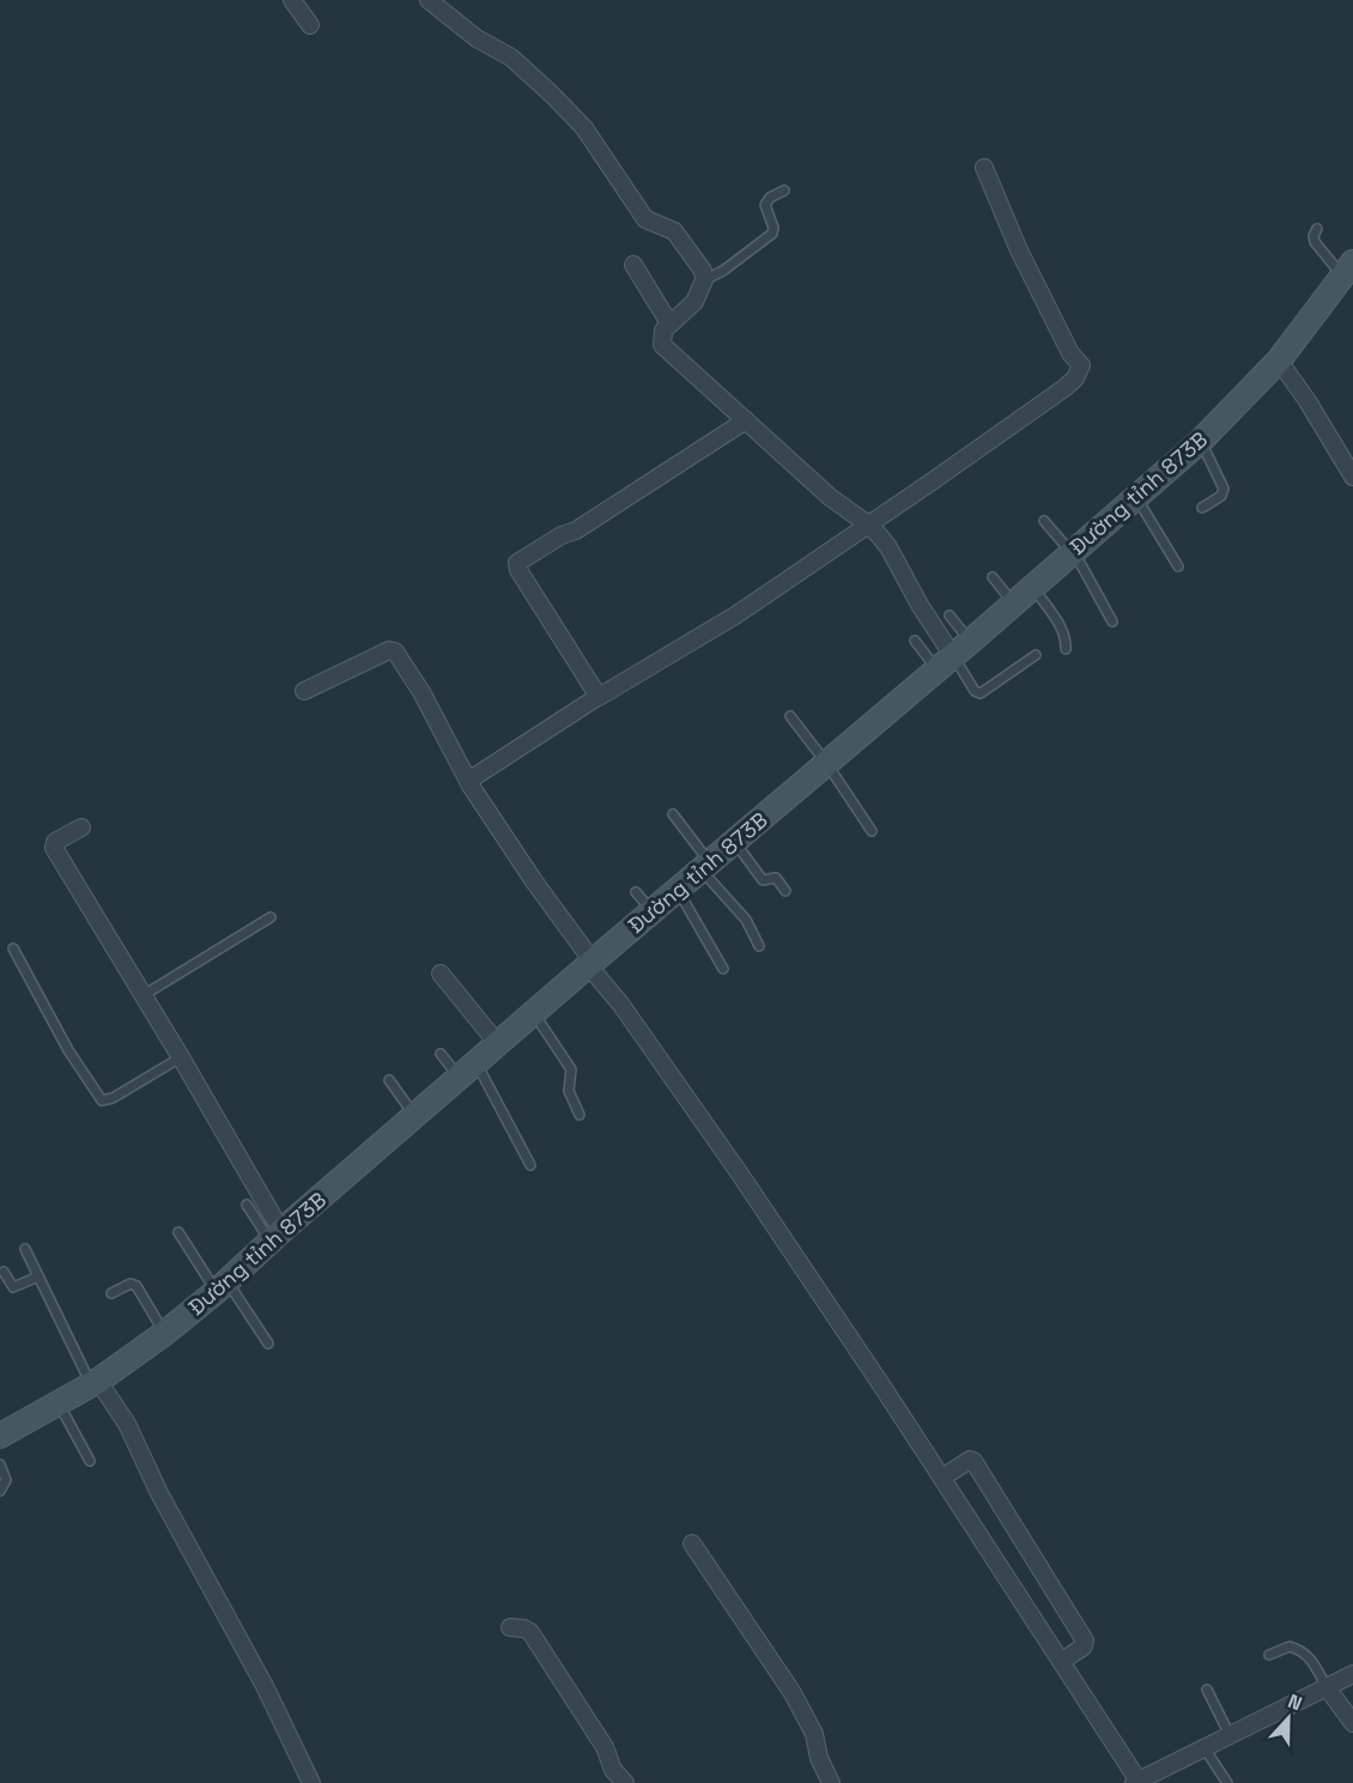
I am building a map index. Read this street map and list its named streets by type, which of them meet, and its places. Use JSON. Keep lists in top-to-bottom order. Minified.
{"streets":{"main road":["Đường tỉnh 873B"]},"north":"top"}
